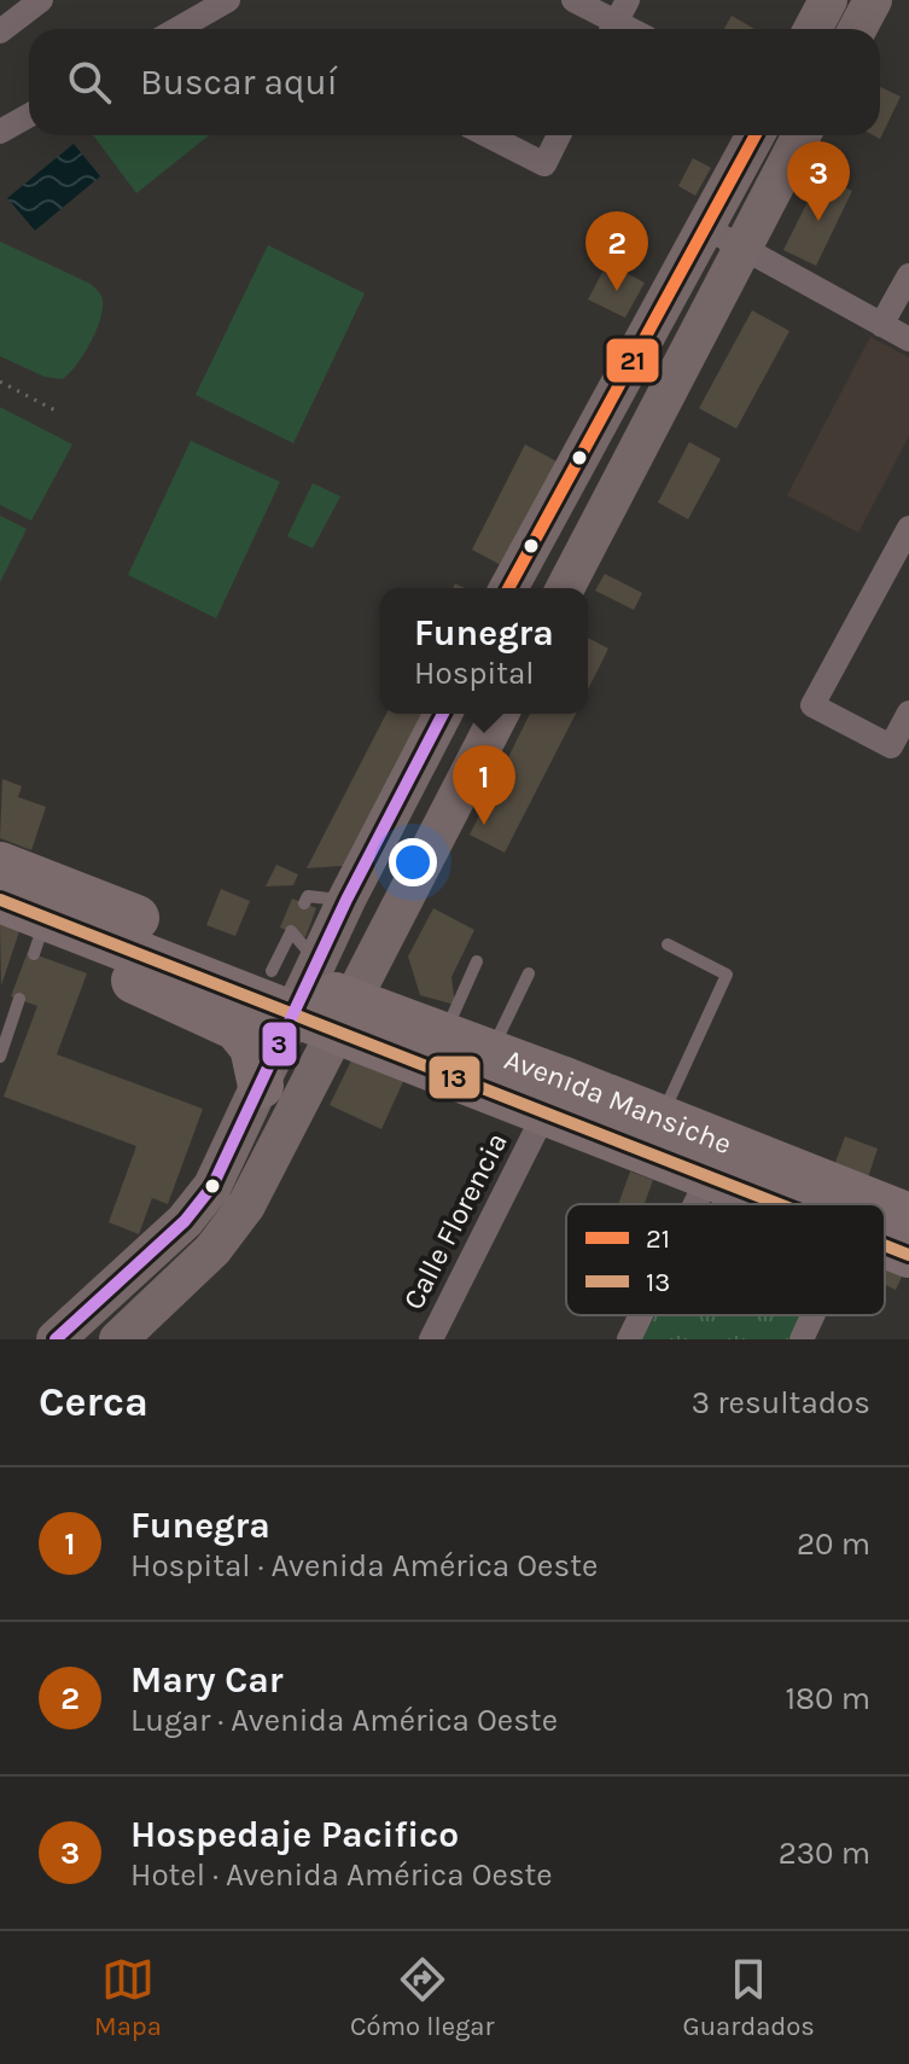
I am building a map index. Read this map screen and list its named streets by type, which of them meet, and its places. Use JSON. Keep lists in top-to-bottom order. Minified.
{"streets":{"highway":["Avenida Mansiche"],"street":["Calle Florencia"]},"crossings":[["Avenida Mansiche","Calle Florencia"]],"lines":["transit line 21","transit line 3","transit line 13"],"legend":["21","13"],"page":{"search":"Buscar aquí","pins":["3","2","1"],"popup":["Funegra","Hospital"],"heading":["Cerca","3 resultados"],"list":[{"mark":"1","name":"Funegra","note":"Hospital · Avenida América Oeste","value":"20 m"},{"mark":"2","name":"Mary Car","note":"Lugar · Avenida América Oeste","value":"180 m"},{"mark":"3","name":"Hospedaje Pacifico","note":"Hotel · Avenida América Oeste","value":"230 m"}],"nav":["Mapa","Cómo llegar","Guardados"]}}
